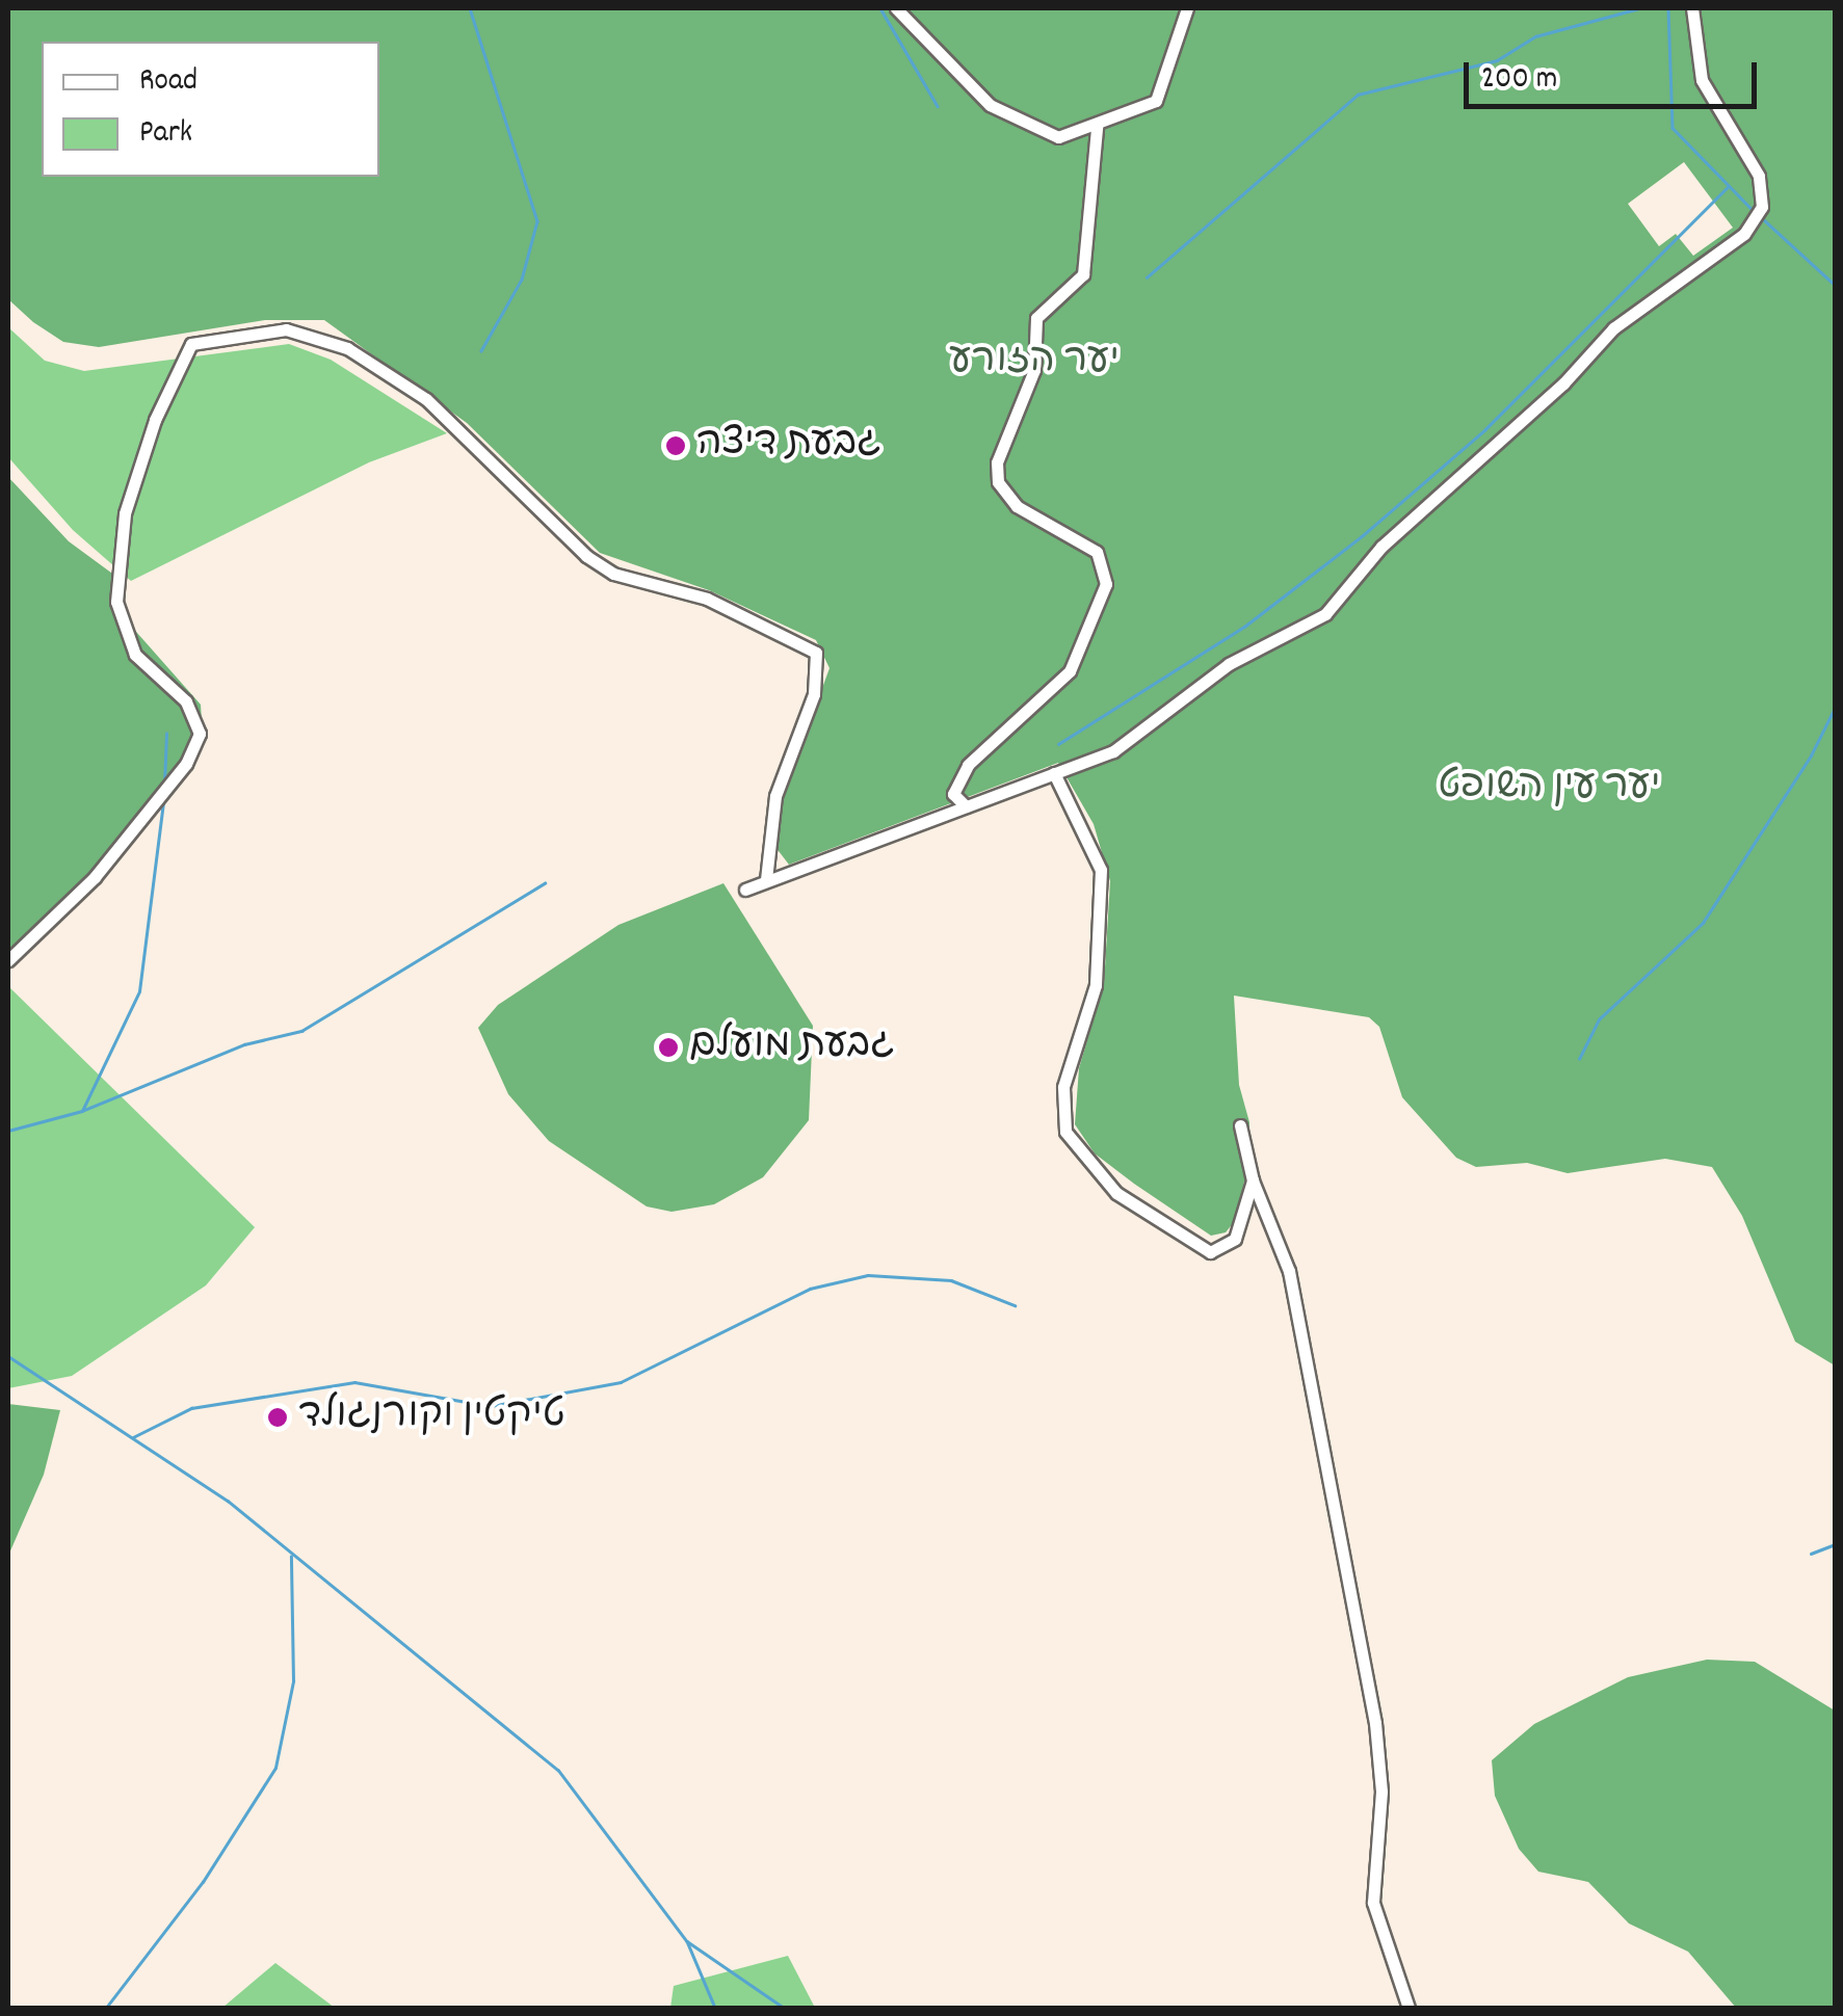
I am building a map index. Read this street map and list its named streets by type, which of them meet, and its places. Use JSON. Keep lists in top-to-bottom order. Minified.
{"parks":["יער הזורע","יער עין השופט"],"places":["גבעת דיצה","גבעת מועלם","טיקטין וקורנגולד"],"legend":["Road","Park"],"scale_bar":"200 m"}
